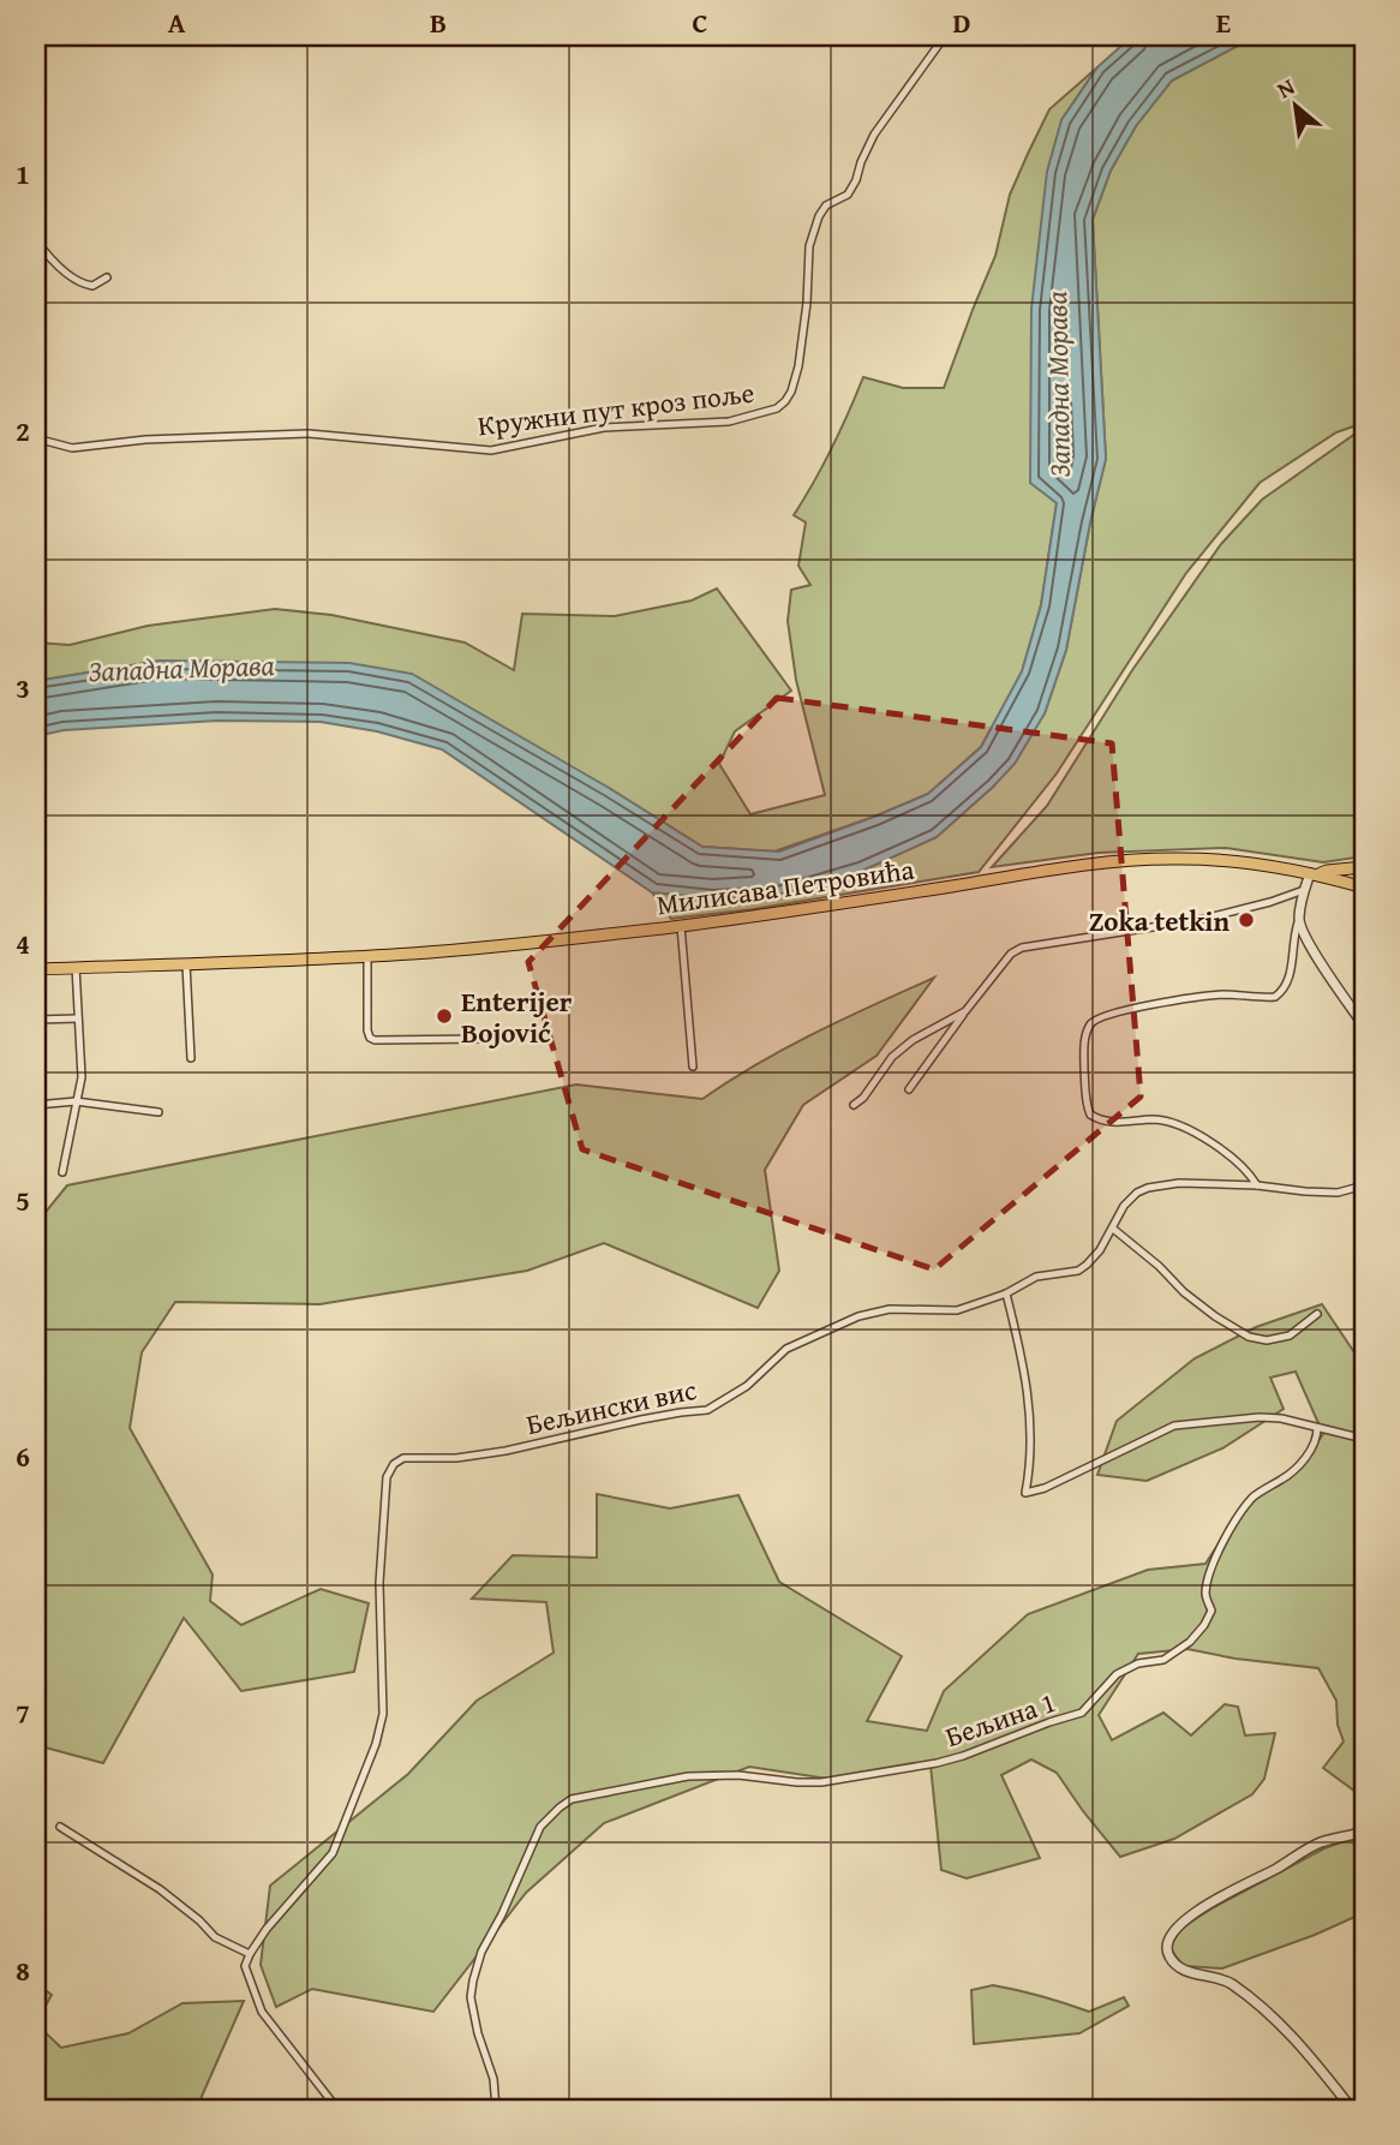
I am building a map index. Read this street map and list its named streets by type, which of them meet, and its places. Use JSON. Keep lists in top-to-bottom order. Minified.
{"streets":{"main road":["Милисава Петровића"],"street":["Кружни пут кроз поље","Бељински вис","Бељина 1"]},"water":["Западна Морава"],"places":["Zoka tetkin","Enterijer Bojović"],"north":"top left","grid":{"columns":["A","B","C","D","E"],"rows":["1","2","3","4","5","6","7","8"]}}
